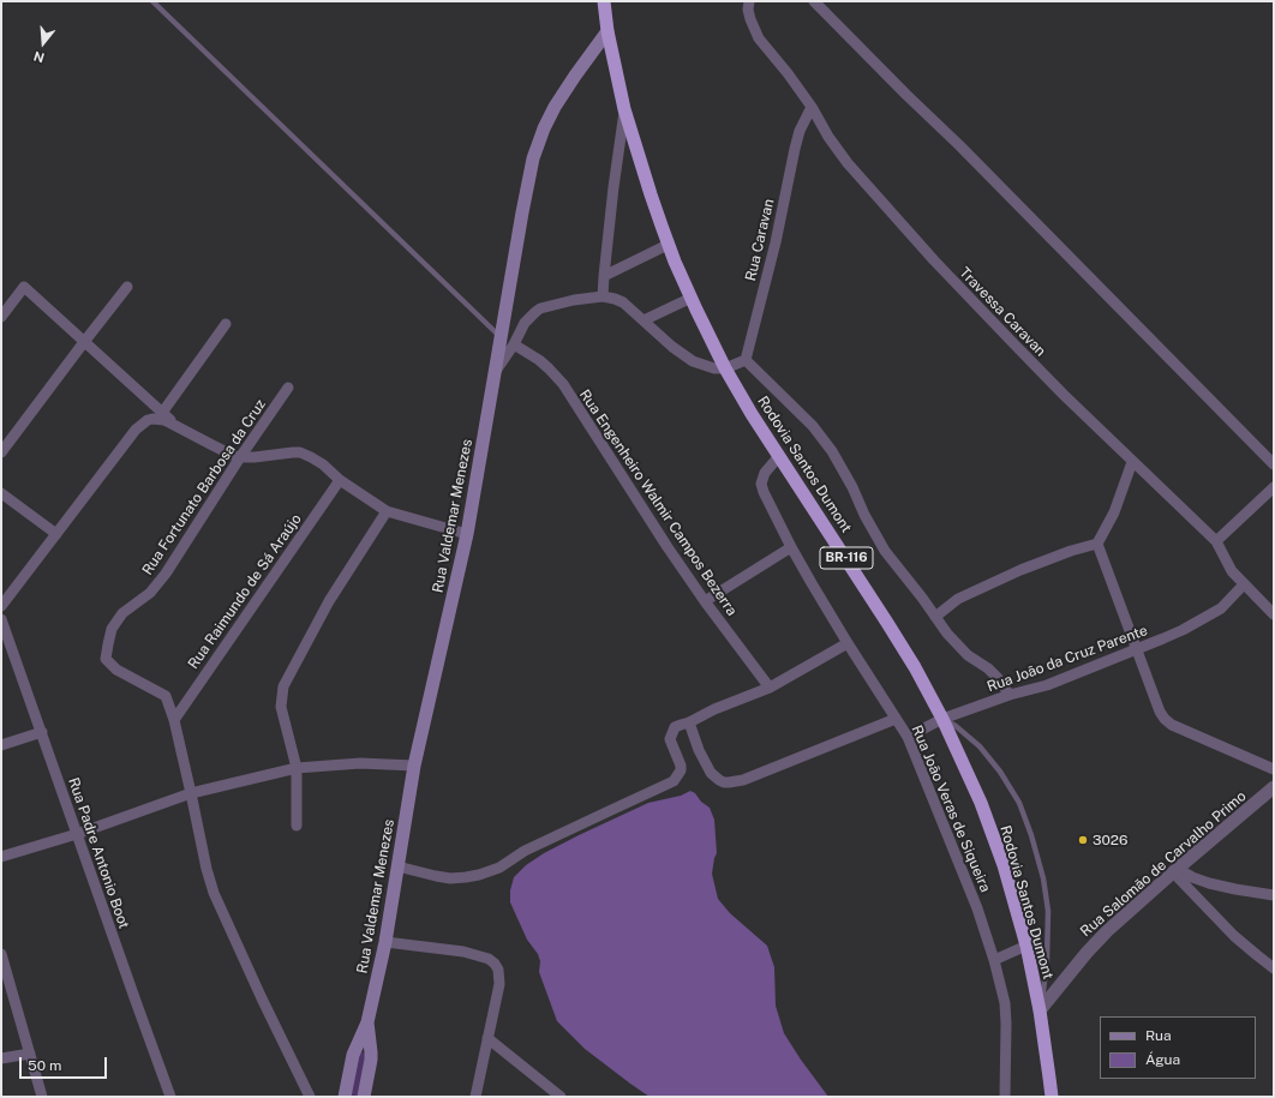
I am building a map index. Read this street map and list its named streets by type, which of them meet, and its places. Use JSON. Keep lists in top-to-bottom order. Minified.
{"streets":{"highway":["Rodovia Santos Dumont","BR-116"],"main road":["Rua Valdemar Menezes"],"street":["Rua Caravan","Travessa Caravan","Rua Fortunato Barbosa da Cruz","Rua Engenheiro Walmir Campos Bezerra","Rua Raimundo de Sá Araújo","Rua João da Cruz Parente","Rua João Veras de Siqueira","Rua Padre Antonio Boot","Rua Salomão de Carvalho Primo"]},"crossings":[["Rua Caravan","Travessa Caravan"],["Travessa Caravan","Rua João da Cruz Parente"],["Rodovia Santos Dumont","Rua Valdemar Menezes"],["Rodovia Santos Dumont","Rua João da Cruz Parente"],["Rodovia Santos Dumont","Rua João Veras de Siqueira"],["Rodovia Santos Dumont","Rua Salomão de Carvalho Primo"],["Rua Fortunato Barbosa da Cruz","Rua Raimundo de Sá Araújo"],["Rua João da Cruz Parente","Rua João Veras de Siqueira"]],"places":["3026"],"legend":["Rua","Água"],"scale_bar":"50 m","north":"bottom"}
